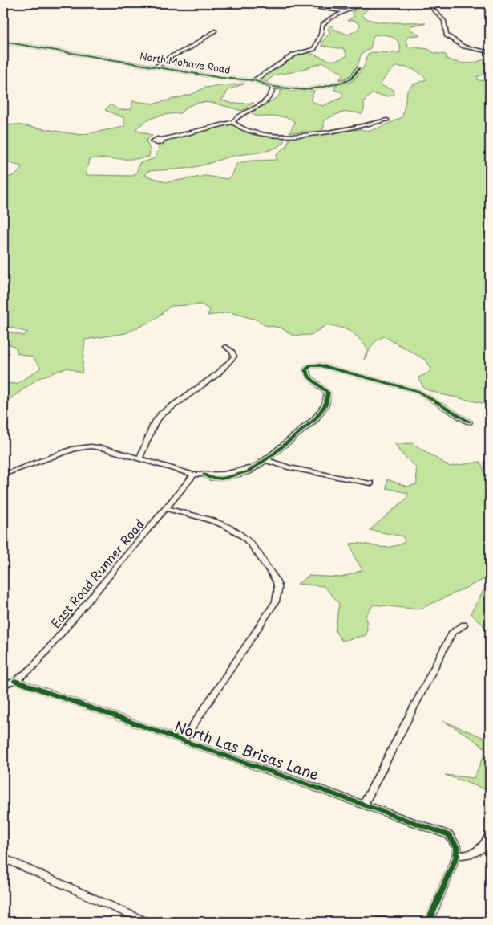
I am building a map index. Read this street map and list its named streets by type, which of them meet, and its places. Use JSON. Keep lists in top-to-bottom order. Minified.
{"streets":{"street":["North Mohave Road","East Road Runner Road","North Las Brisas Lane"]},"crossings":[["East Road Runner Road","North Las Brisas Lane"]]}
